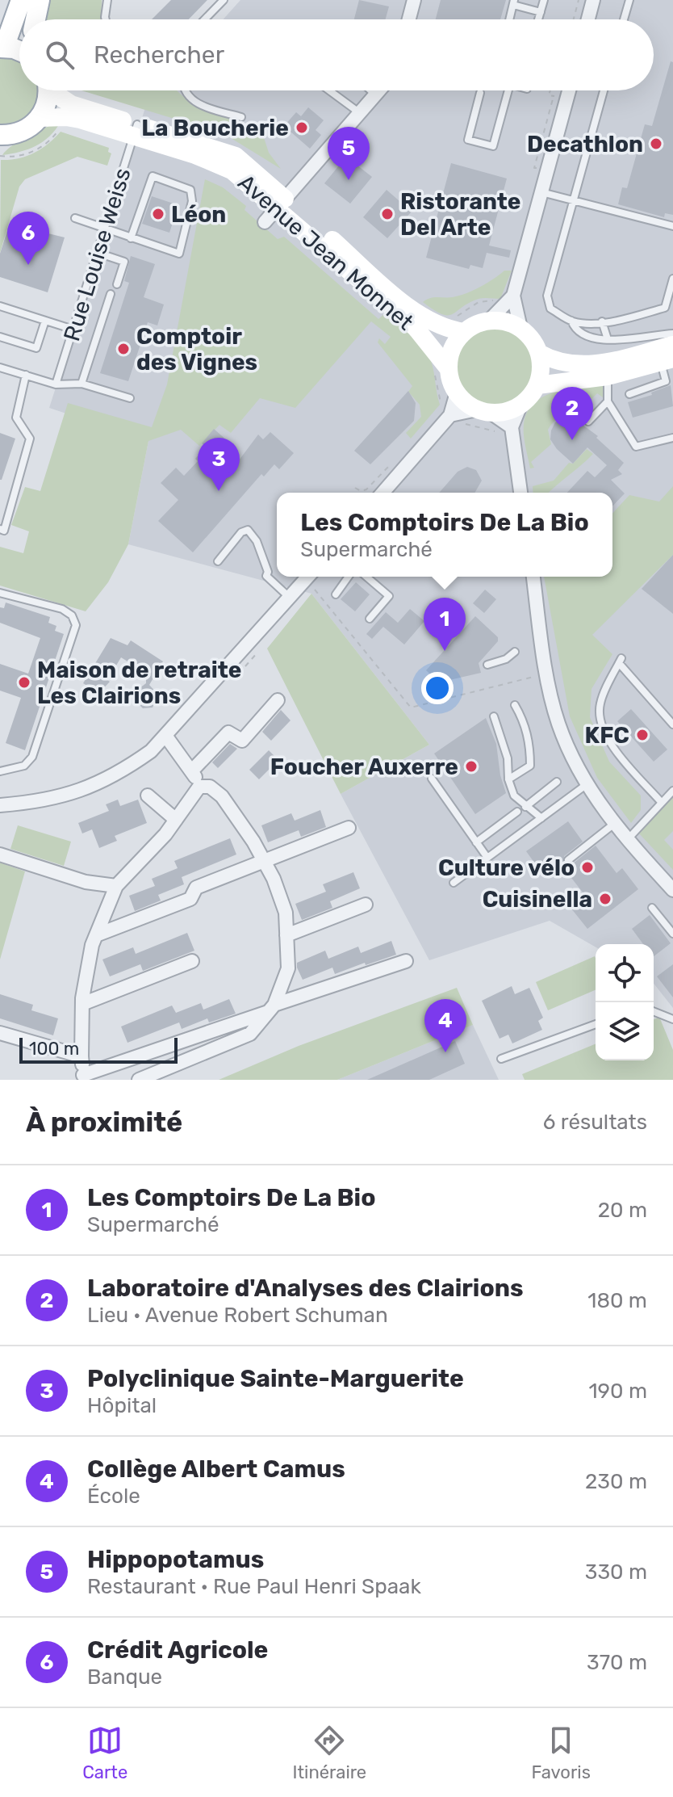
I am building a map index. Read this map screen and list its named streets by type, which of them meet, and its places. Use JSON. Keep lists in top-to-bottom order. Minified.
{"streets":{"street":["Avenue Jean Monnet"],"lane":["Rue Louise Weiss"]},"crossings":[["Avenue Jean Monnet","Rue Louise Weiss"]],"places":["La Boucherie","Decathlon","Léon","Ristorante Del Arte","Comptoir des Vignes","Maison de retraite Les Clairions","KFC","Foucher Auxerre","Culture vélo","Cuisinella"],"scale_bar":"100 m","page":{"search":"Rechercher","pins":["5","6","2","3","1","4"],"popup":["Les Comptoirs De La Bio","Supermarché"],"scale":"100 m","heading":["À proximité","6 résultats"],"list":[{"mark":"1","name":"Les Comptoirs De La Bio","note":"Supermarché","value":"20 m"},{"mark":"2","name":"Laboratoire d'Analyses des Clairions","note":"Lieu · Avenue Robert Schuman","value":"180 m"},{"mark":"3","name":"Polyclinique Sainte-Marguerite","note":"Hôpital","value":"190 m"},{"mark":"4","name":"Collège Albert Camus","note":"École","value":"230 m"},{"mark":"5","name":"Hippopotamus","note":"Restaurant · Rue Paul Henri Spaak","value":"330 m"},{"mark":"6","name":"Crédit Agricole","note":"Banque","value":"370 m"}],"nav":["Carte","Itinéraire","Favoris"]}}
